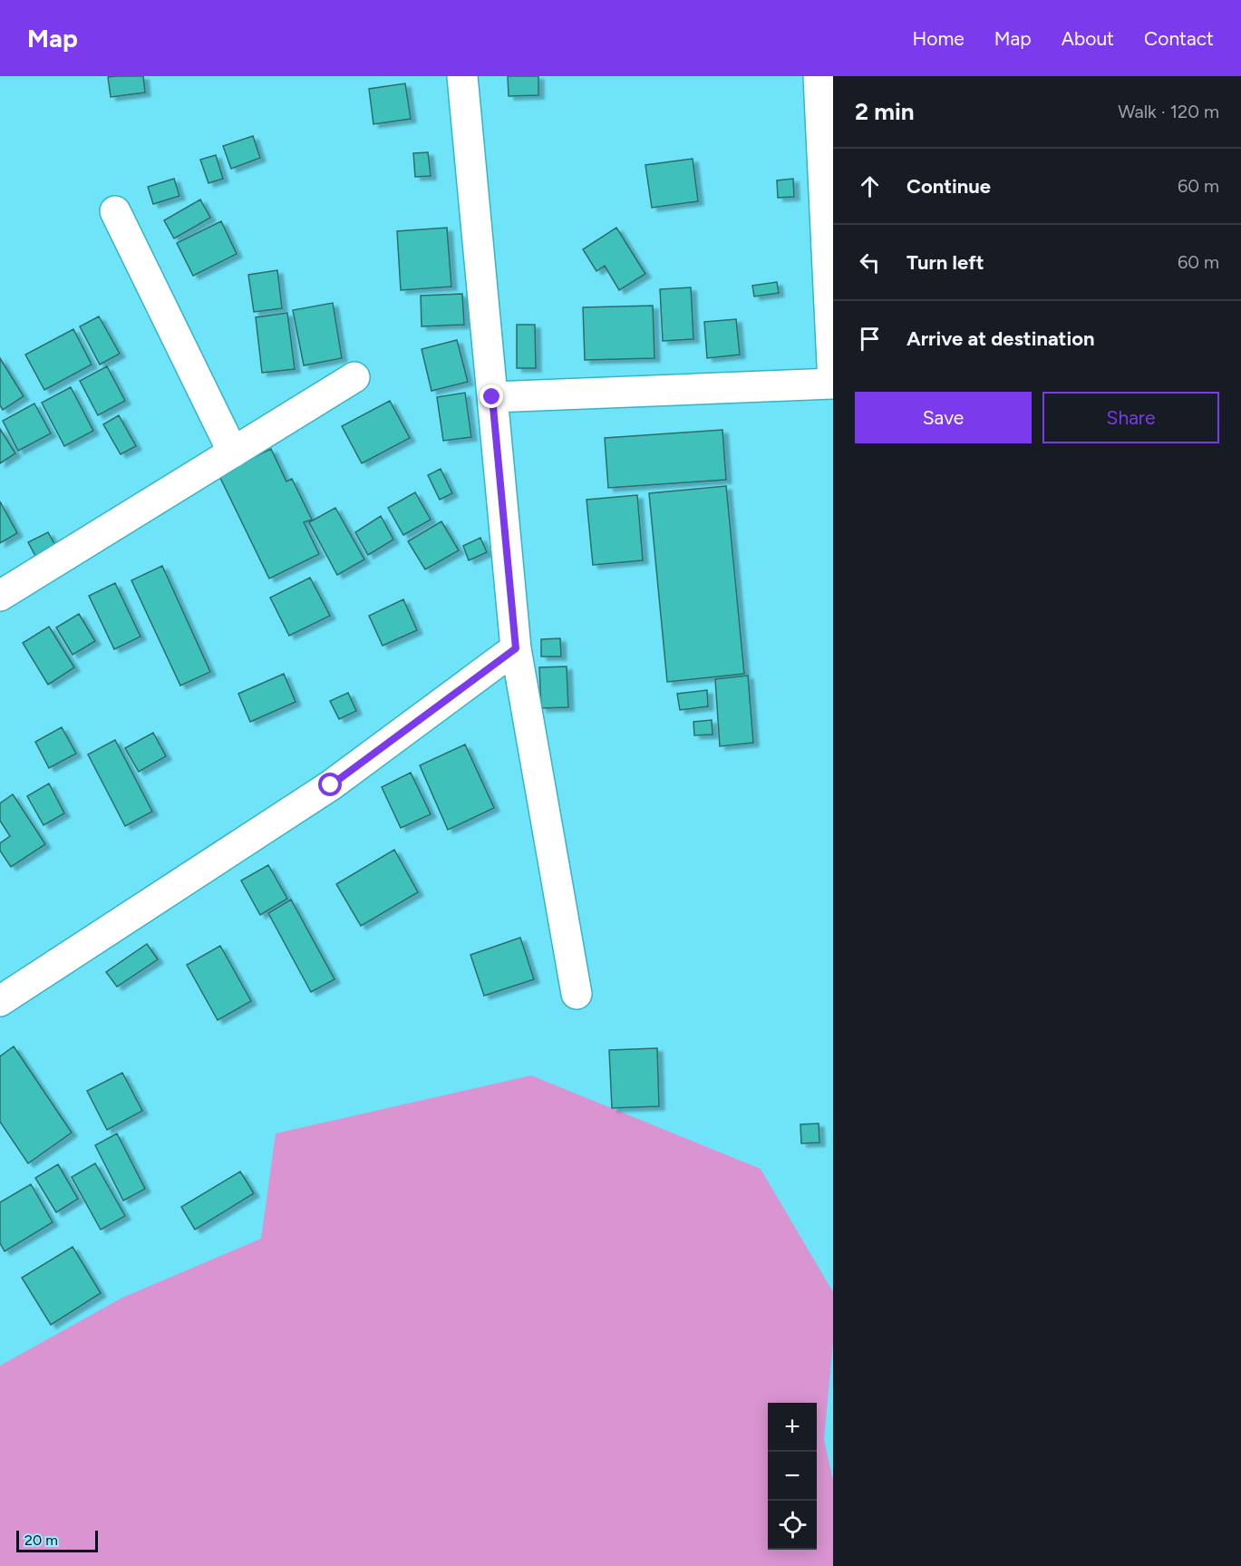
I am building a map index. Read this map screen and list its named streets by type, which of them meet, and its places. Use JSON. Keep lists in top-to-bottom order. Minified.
{"scale_bar":"20 m","page":{"header":"Map","nav":["Home","Map","About","Contact"],"heading":["2 min","Walk · 120 m"],"list":[["Continue","60 m"],["Turn left","60 m"],"Arrive at destination"],"buttons":["Save","Share"],"map_buttons":["+","−"],"scale":"20 m"}}
